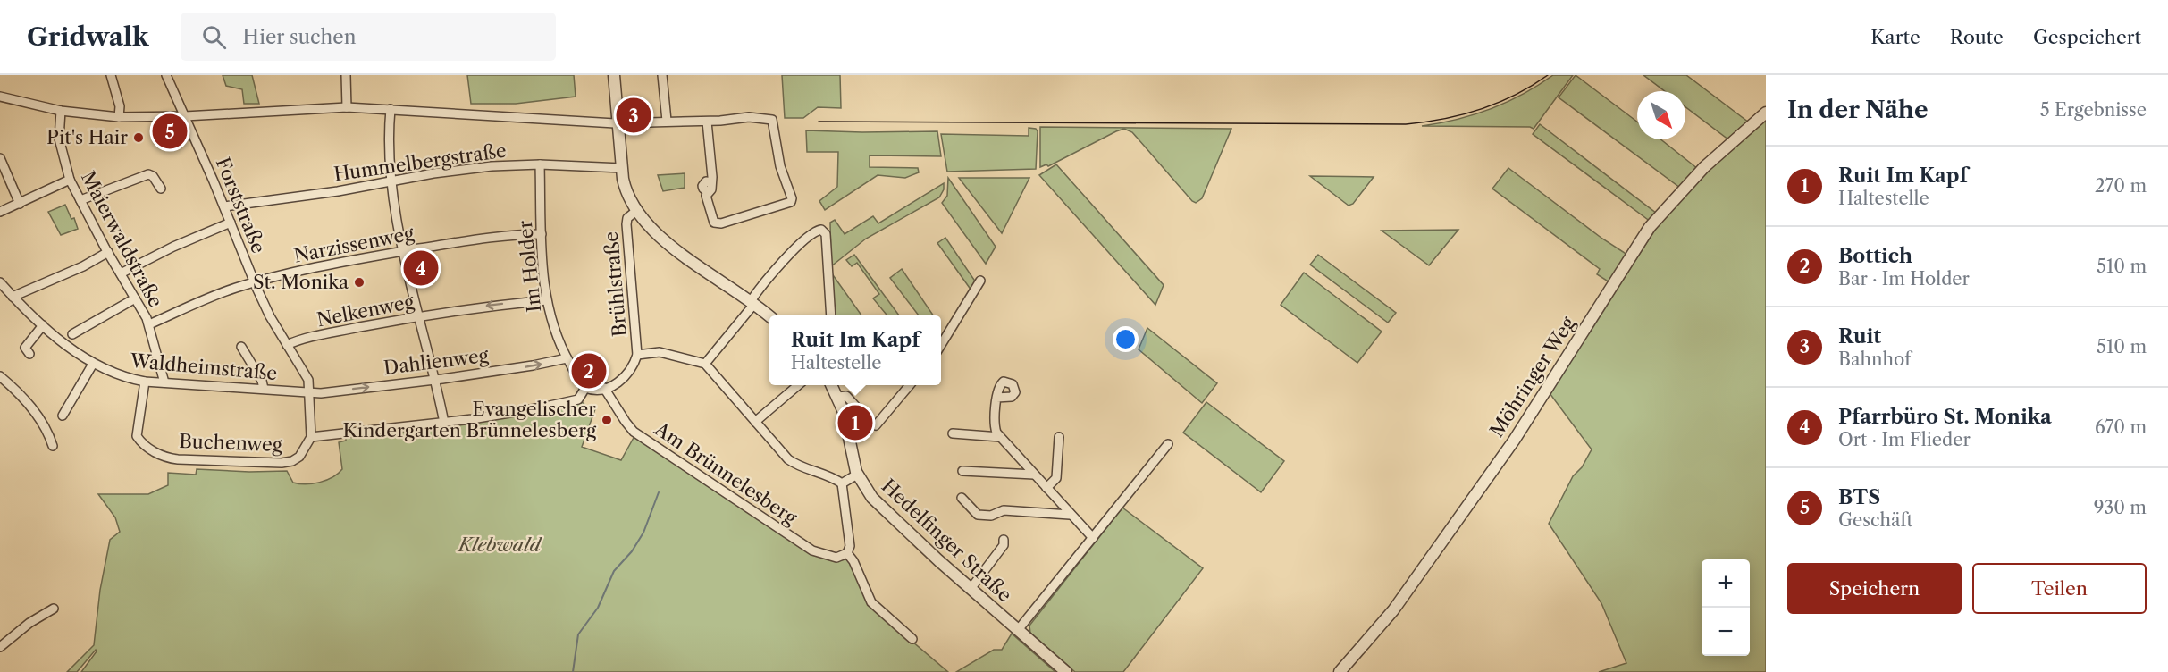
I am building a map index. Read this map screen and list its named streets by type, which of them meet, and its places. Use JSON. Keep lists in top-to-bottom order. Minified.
{"streets":{"street":["Hummelbergstraße","Forststraße","Maierwaldstraße","Narzissenweg","Im Holder","Brühlstraße","Nelkenweg","Dahlienweg","Waldheimstraße","Möhringer Weg","Buchenweg","Am Brünnelesberg","Hedelfinger Straße"]},"crossings":[["Hummelbergstraße","Forststraße"],["Hummelbergstraße","Im Holder"],["Forststraße","Narzissenweg"],["Forststraße","Nelkenweg"],["Forststraße","Dahlienweg"],["Forststraße","Waldheimstraße"],["Forststraße","Buchenweg"],["Maierwaldstraße","Narzissenweg"],["Maierwaldstraße","Waldheimstraße"],["Narzissenweg","Im Holder"],["Im Holder","Brühlstraße"],["Im Holder","Nelkenweg"],["Im Holder","Dahlienweg"],["Brühlstraße","Am Brünnelesberg"],["Dahlienweg","Waldheimstraße"],["Waldheimstraße","Buchenweg"]],"one_way":["Nelkenweg"],"parks":["Klebwald"],"places":["Pit's Hair","St. Monika","Evangelischer Kindergarten Brünnelesberg"],"north":"bottom right","page":{"header":"Gridwalk","search":"Hier suchen","nav":["Karte","Route","Gespeichert"],"heading":["In der Nähe","5 Ergebnisse"],"pins":["3","5","4","2","1"],"list":[{"mark":"1","name":"Ruit Im Kapf","note":"Haltestelle","value":"270 m"},{"mark":"2","name":"Bottich","note":"Bar · Im Holder","value":"510 m"},{"mark":"3","name":"Ruit","note":"Bahnhof","value":"510 m"},{"mark":"4","name":"Pfarrbüro St. Monika","note":"Ort · Im Flieder","value":"670 m"},{"mark":"5","name":"BTS","note":"Geschäft","value":"930 m"}],"popup":["Ruit Im Kapf","Haltestelle"],"buttons":["Speichern","Teilen"],"map_buttons":["+","−"]}}
